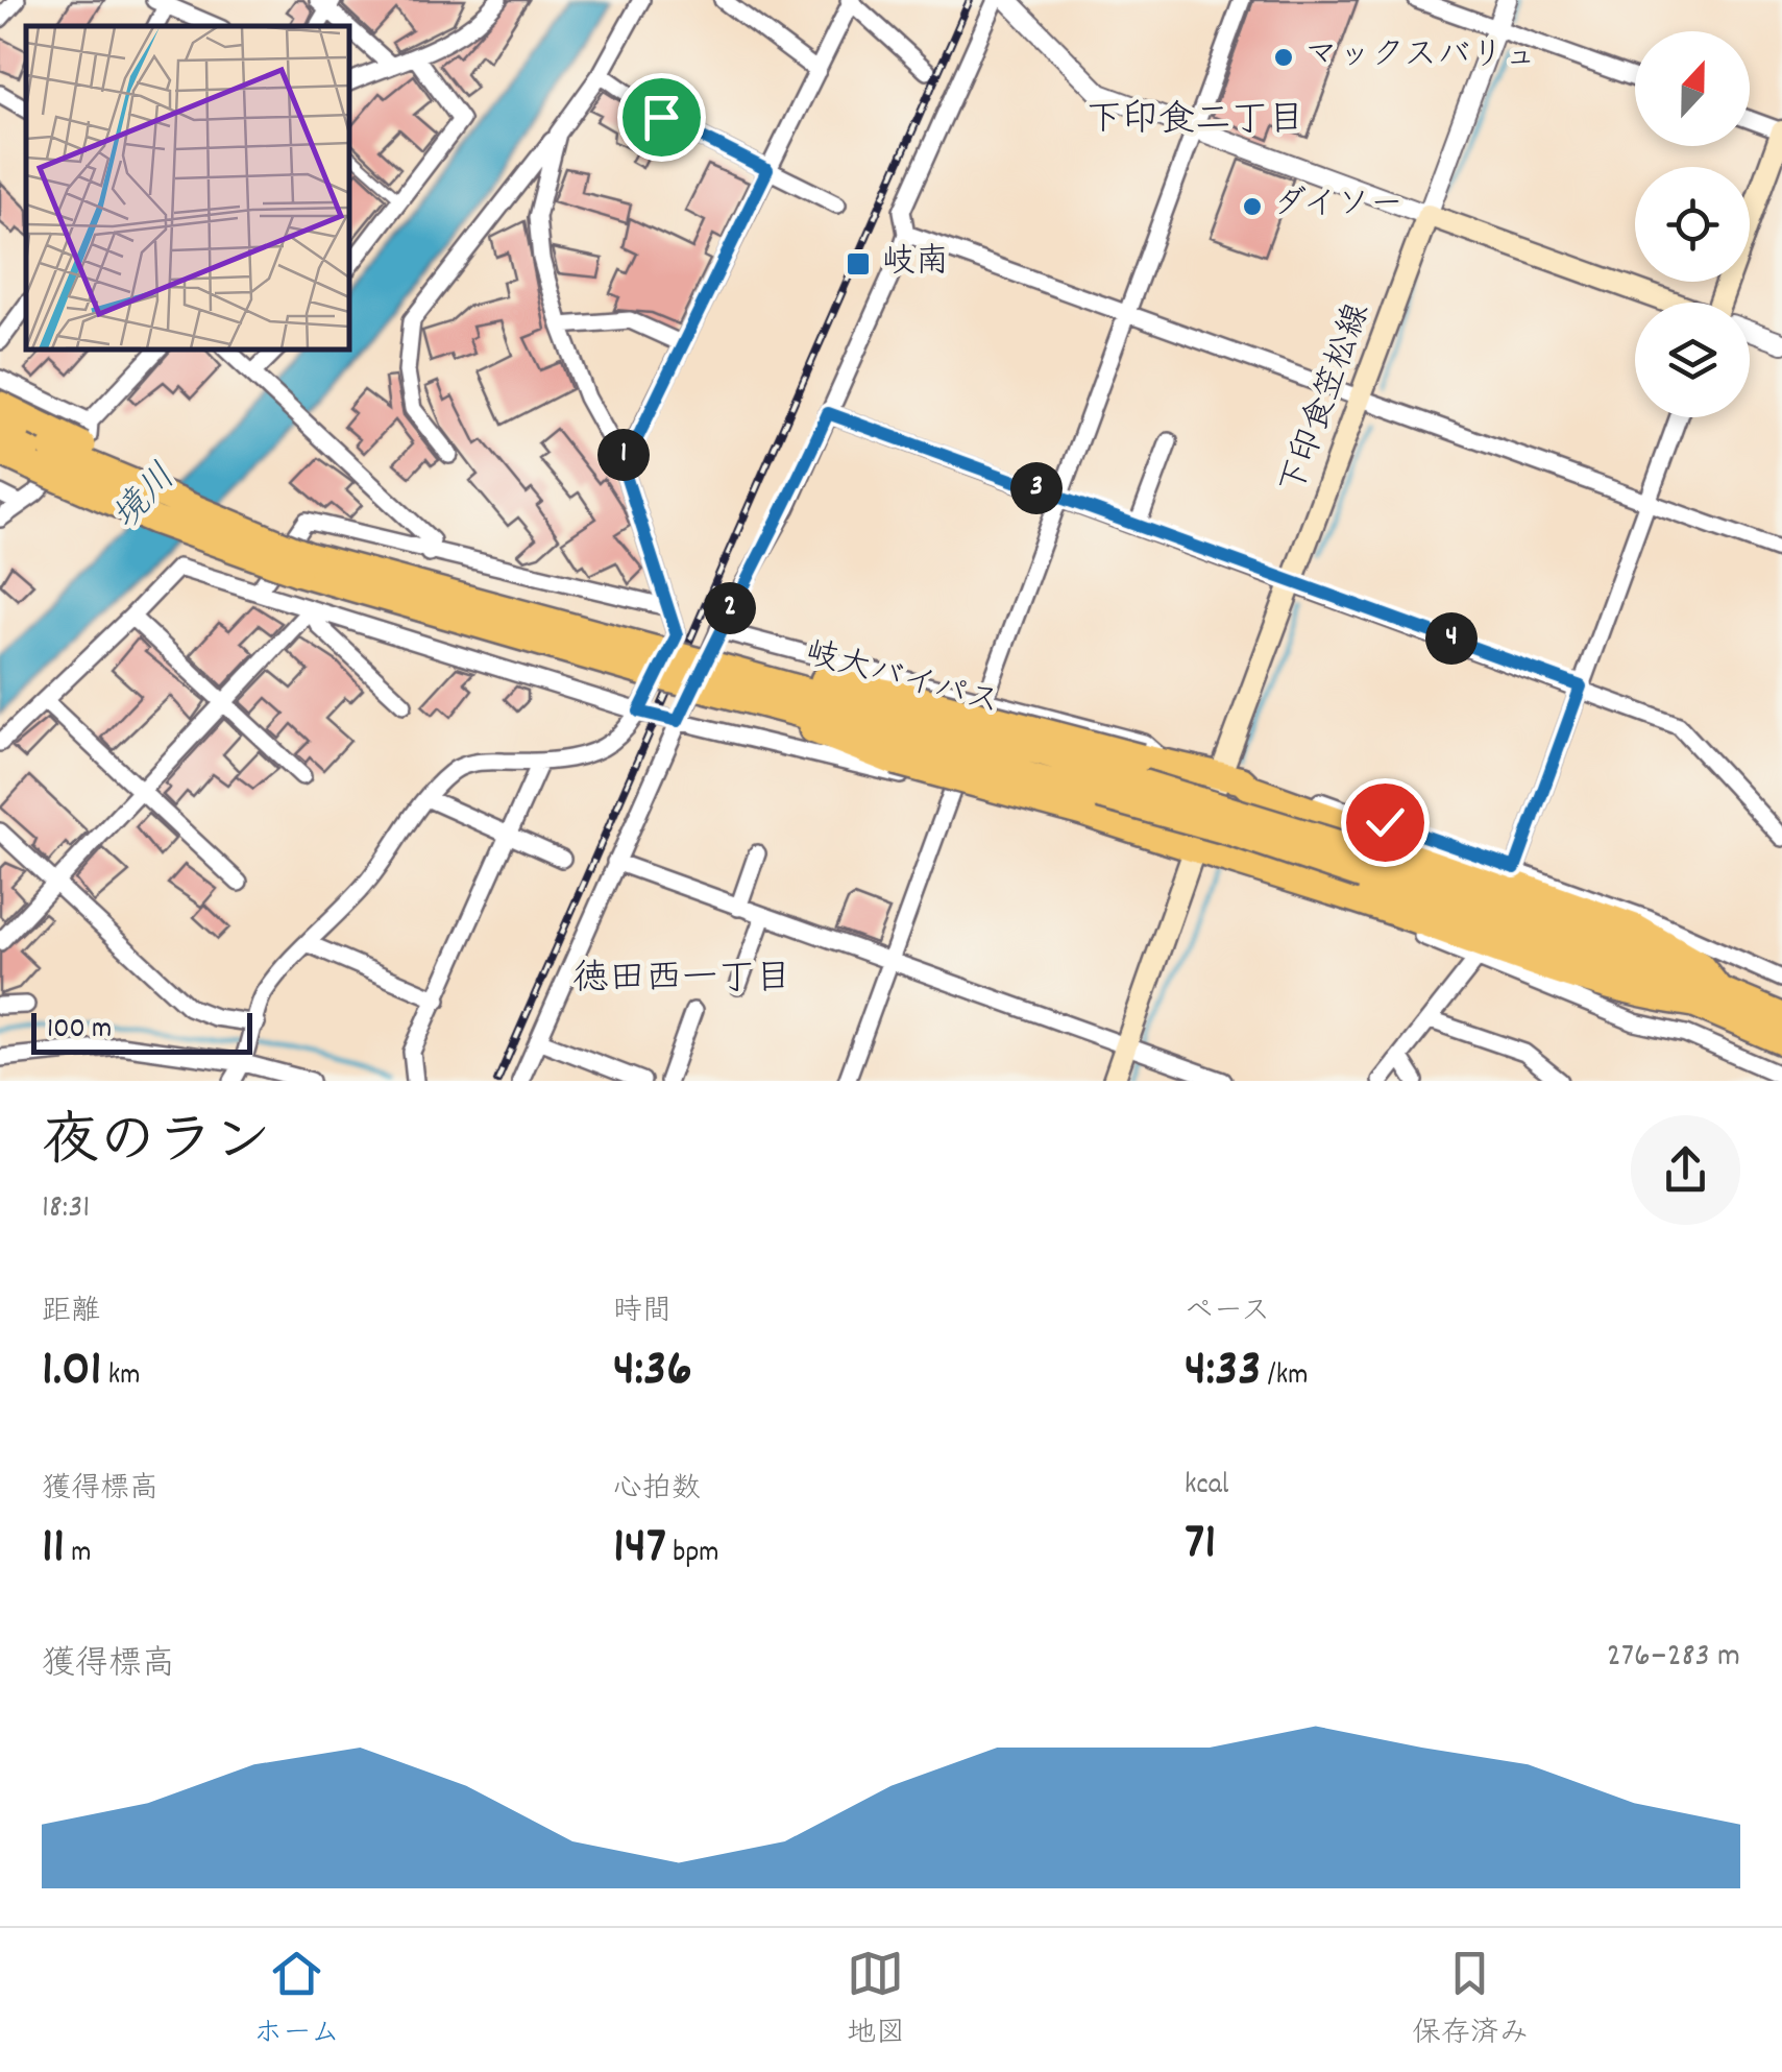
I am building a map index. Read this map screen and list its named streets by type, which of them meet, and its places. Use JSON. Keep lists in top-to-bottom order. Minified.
{"streets":{"highway":["岐大バイパス"],"main road":["下印食笠松線"]},"districts":["下印食二丁目","徳田西一丁目"],"water":["境川"],"places":{"other":["マックスバリュ","ダイソー"],"transit":["岐南"]},"scale_bar":"100 m","north":"top","page":{"pins":["1","3","2","4"],"scale":"100 m","heading":["夜のラン","18:31"],"stats":[["距離","1.01 km"],["時間","4:36"],["ペース","4:33 /km"],["獲得標高","11 m"],["心拍数","147 bpm"],["kcal","71"]],"chart":["獲得標高","276–283 m"],"tabs":["ホーム","地図","保存済み"]}}
